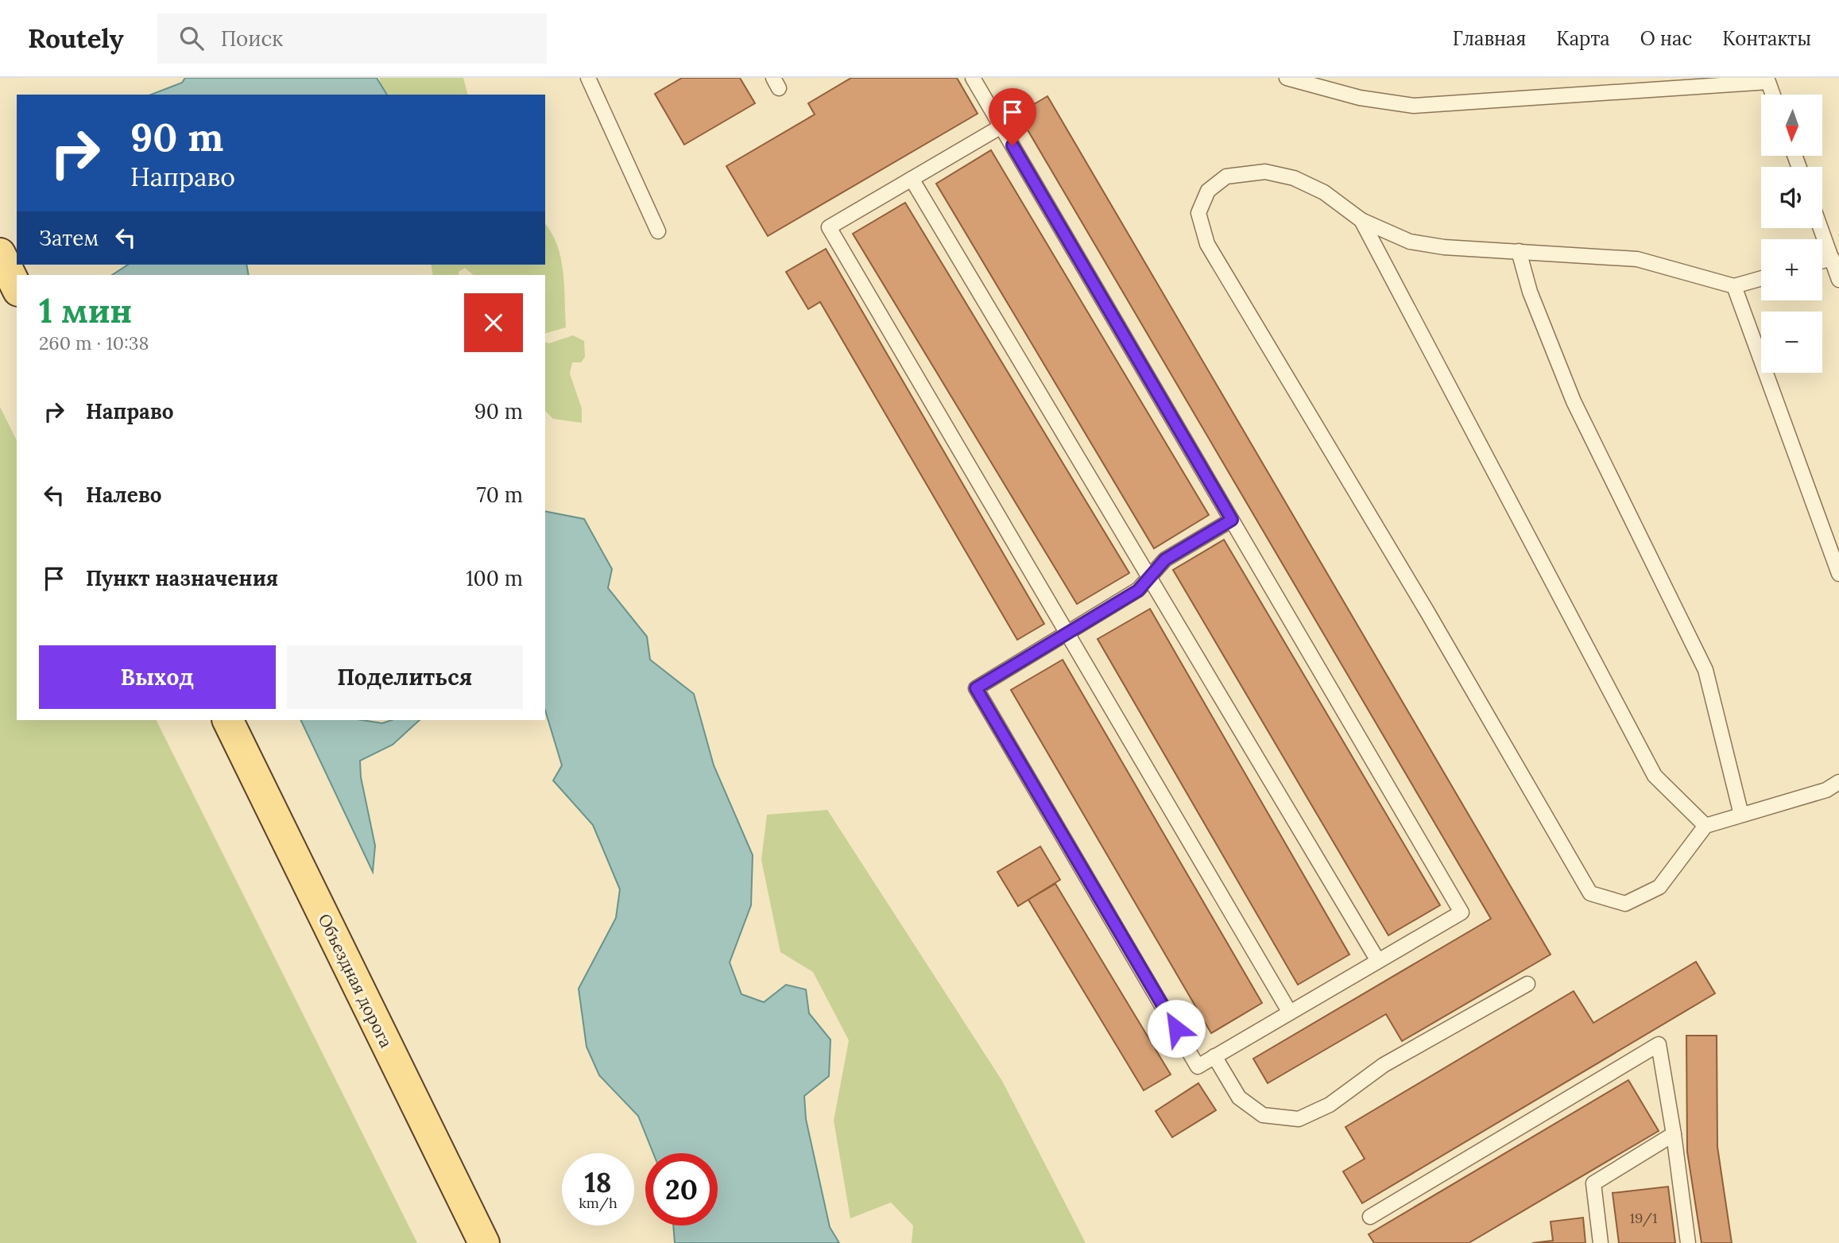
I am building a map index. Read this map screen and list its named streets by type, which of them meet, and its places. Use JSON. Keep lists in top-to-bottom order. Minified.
{"streets":{"main road":["Объездная дорога"]},"house_numbers":["19/1"],"north":"bottom","page":{"header":"Routely","search":"Поиск","nav":["Главная","Карта","О нас","Контакты"],"map_buttons":["+","−"],"turn":["90 m","Направо"],"then":"Затем","heading":["1 мин","260 m · 10:38"],"list":[{"name":"Направо","value":"90 m"},{"name":"Налево","value":"70 m"},{"name":"Пункт назначения","value":"100 m"}],"buttons":["Выход","Поделиться"],"speed":"18 km/h","limit":"20"}}
